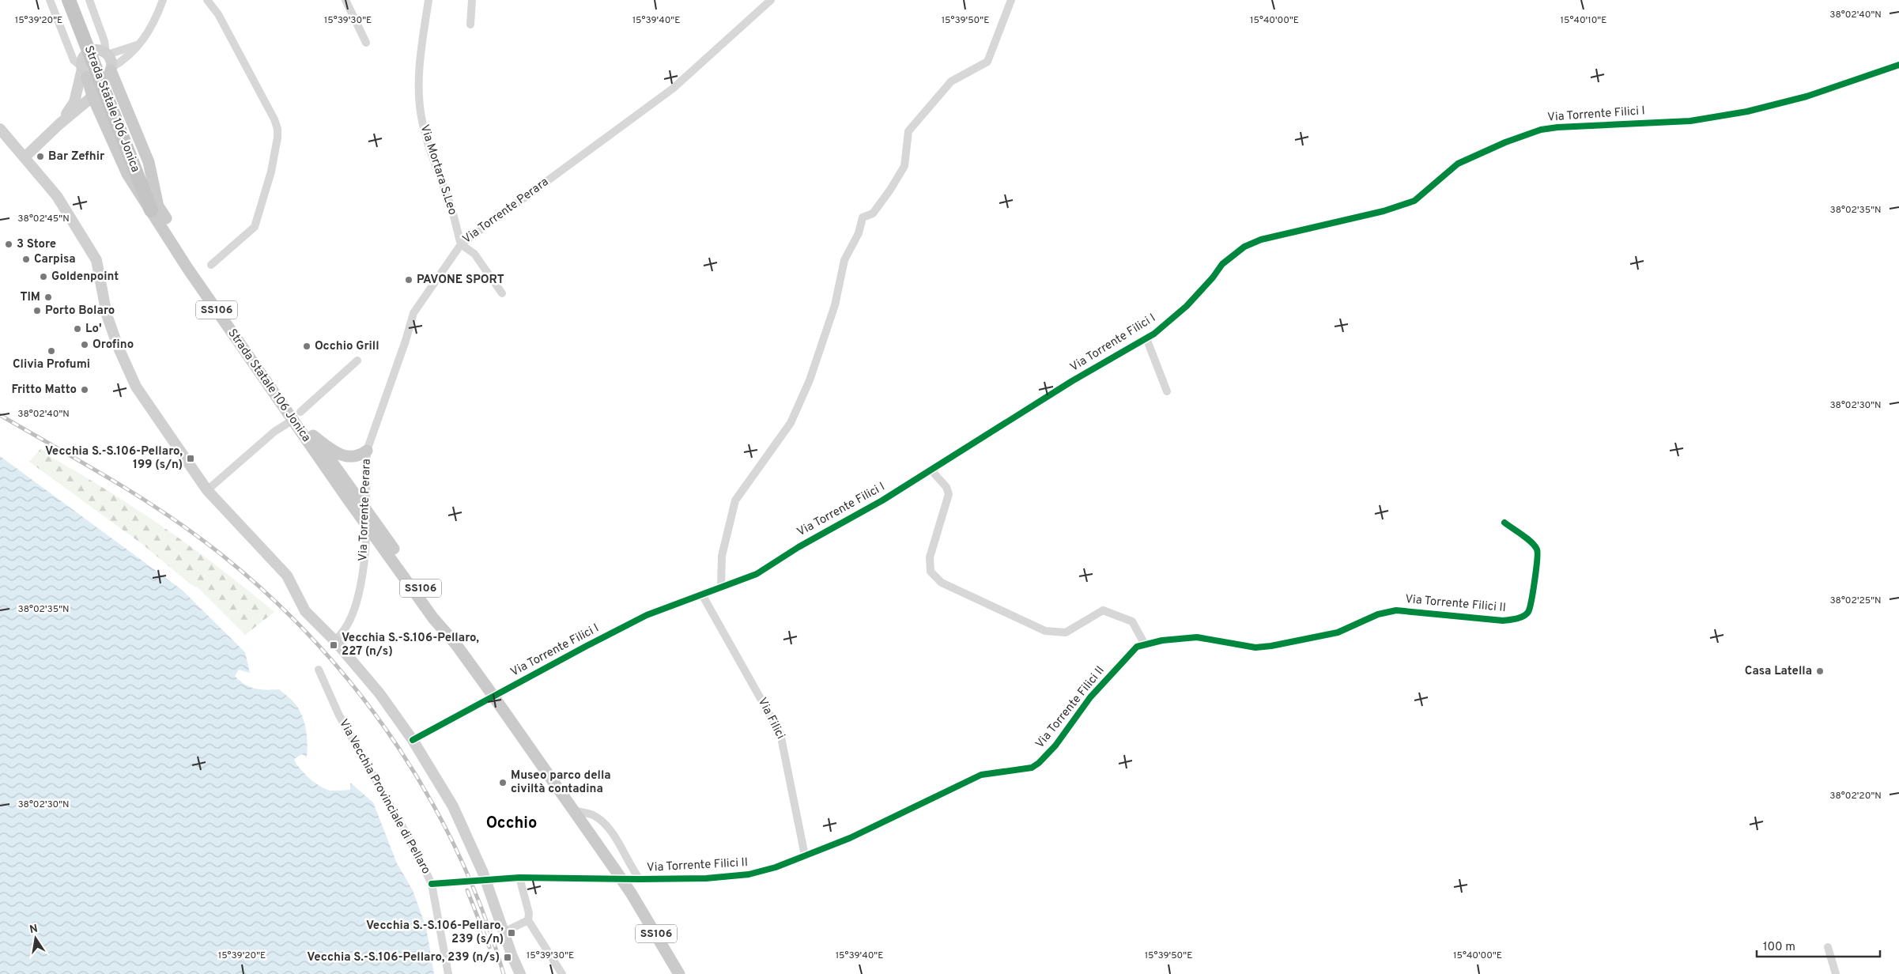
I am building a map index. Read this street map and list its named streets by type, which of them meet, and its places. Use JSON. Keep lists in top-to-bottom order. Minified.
{"streets":{"highway":["Strada Statale 106 Jonica","SS106"],"street":["Via Torrente Filici I","Via Mortara S.Leo","Via Torrente Perara","Via Torrente Filici II","Via Filici","Via Vecchia Provinciale di Pellaro"]},"crossings":[["Via Torrente Filici I","Via Filici"],["Via Mortara S.Leo","Via Torrente Perara"],["Via Torrente Filici II","Via Filici"],["Via Torrente Filici II","Via Vecchia Provinciale di Pellaro"]],"districts":["Occhio"],"places":{"other":["Bar Zefhir","3 Store","Carpisa","Goldenpoint","PAVONE SPORT","TIM","Porto Bolaro","Lo'","Orofino","Occhio Grill","Clivia Profumi","Fritto Matto","Casa Latella","Museo parco della civiltà contadina"],"transit":["Vecchia S.-S.106-Pellaro, 199 (s/n)","Vecchia S.-S.106-Pellaro, 227 (n/s)","Vecchia S.-S.106-Pellaro, 239 (s/n)","Vecchia S.-S.106-Pellaro, 239 (n/s)"]},"scale_bar":"100 m","north":"top","coordinates":["38°02'40\"N","15°39'20\"E","15°39'30\"E","15°39'40\"E","15°39'50\"E","15°40'00\"E","15°40'10\"E","38°02'35\"N","38°02'45\"N","38°02'30\"N","38°02'25\"N","38°02'20\"N"]}
